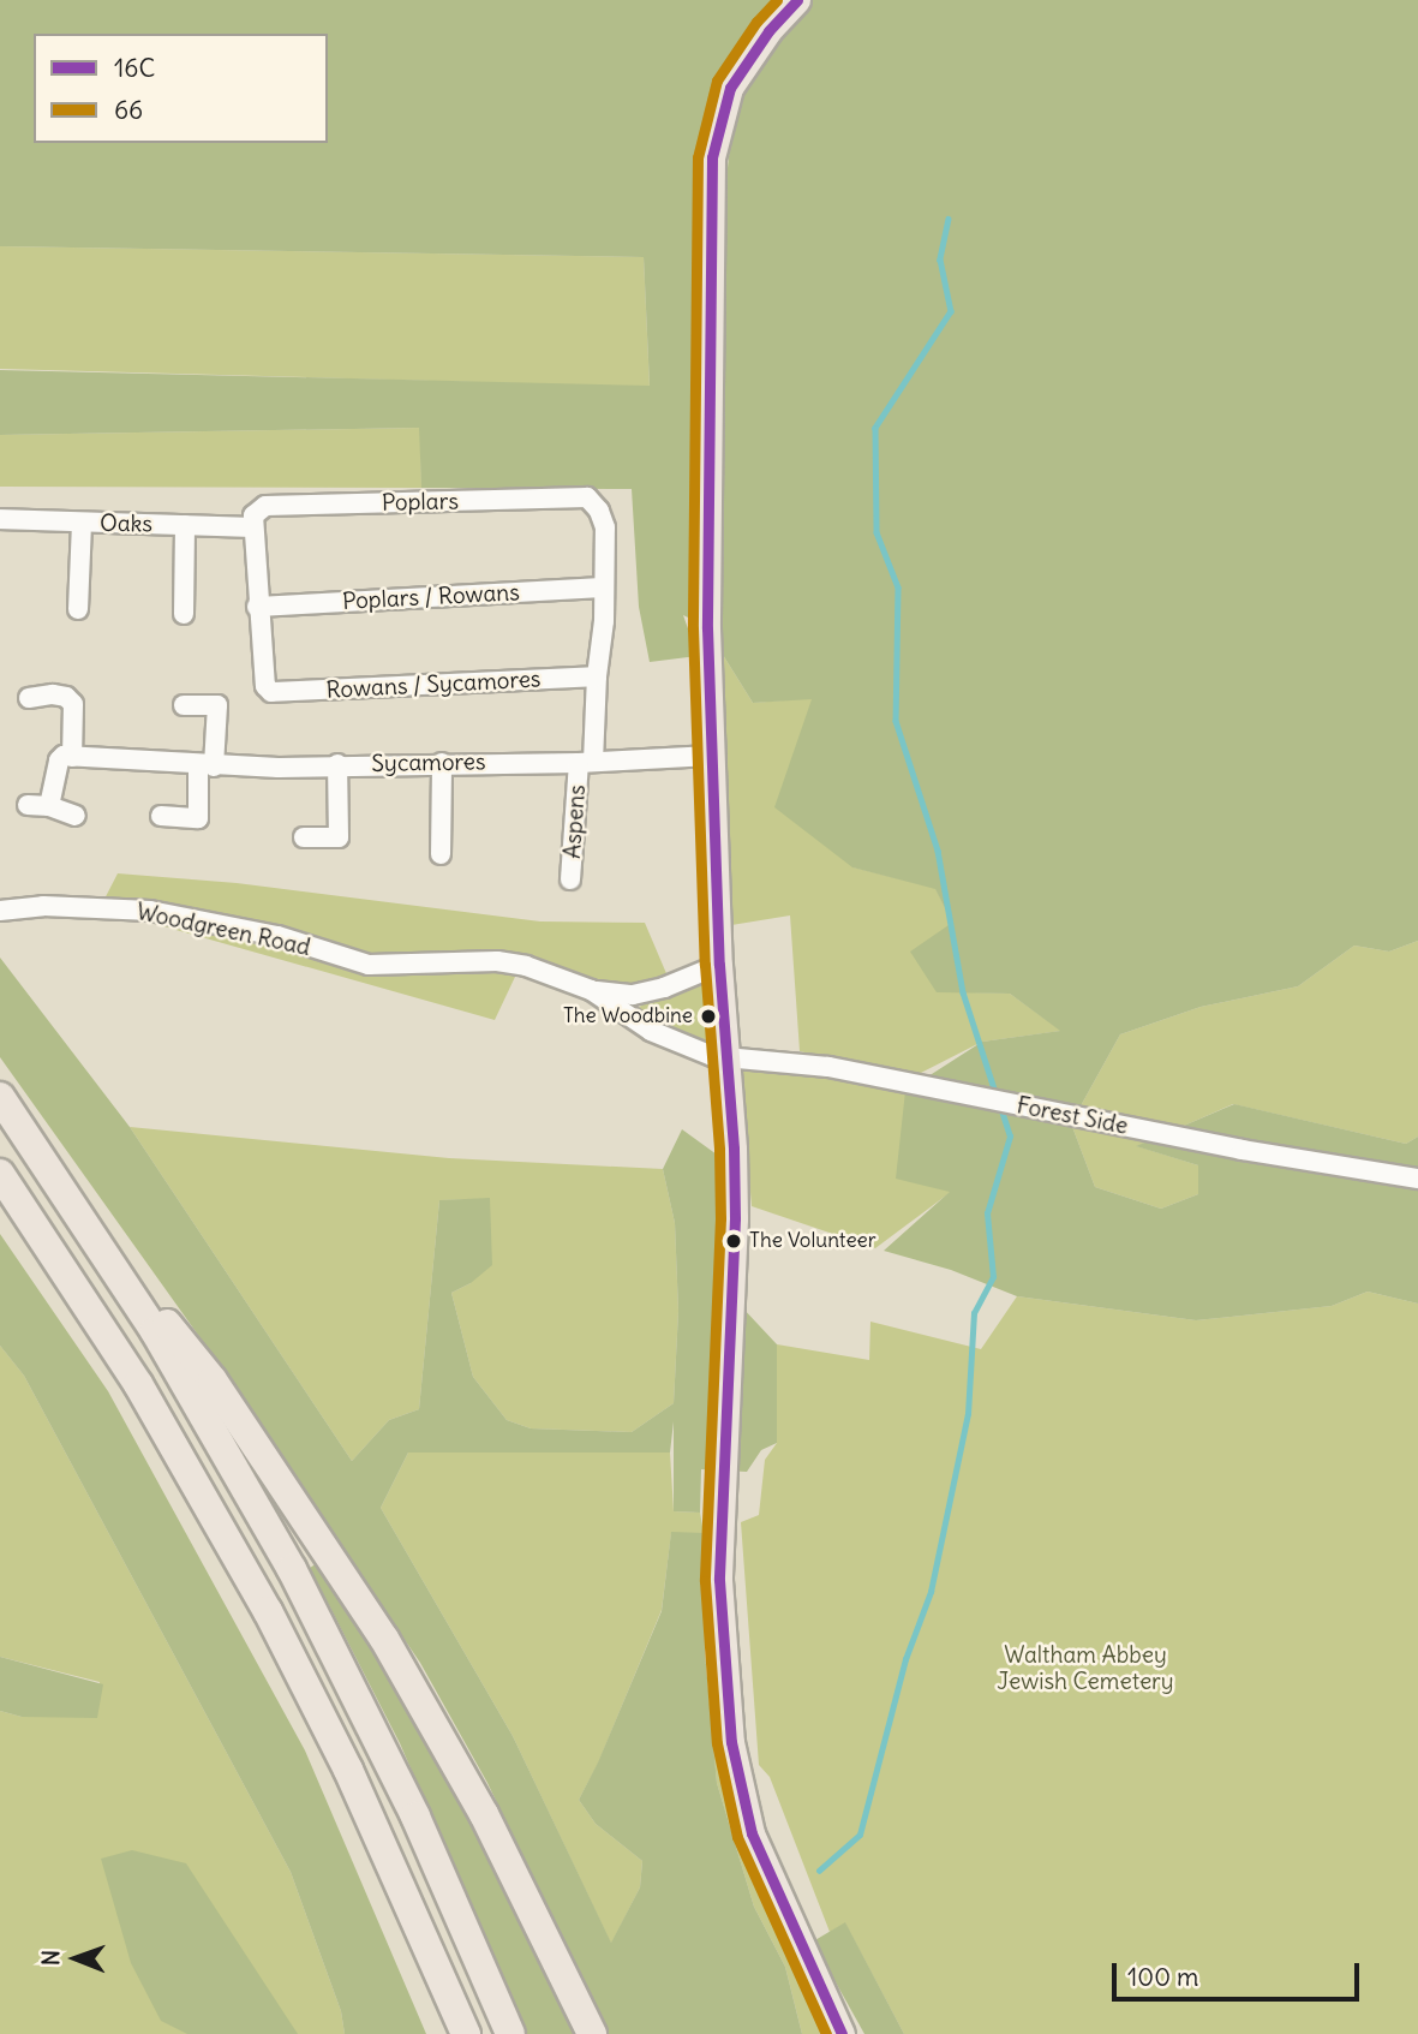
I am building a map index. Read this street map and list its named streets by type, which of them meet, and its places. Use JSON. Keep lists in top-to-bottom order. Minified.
{"streets":{"street":["Poplars","Oaks","Poplars / Rowans","Rowans / Sycamores","Sycamores","Aspens","Woodgreen Road","Forest Side"]},"crossings":[["Poplars","Oaks"],["Poplars","Poplars / Rowans"],["Poplars","Aspens"],["Poplars / Rowans","Rowans / Sycamores"],["Poplars / Rowans","Aspens"],["Rowans / Sycamores","Aspens"],["Sycamores","Aspens"],["Woodgreen Road","Forest Side"]],"parks":["Waltham Abbey Jewish Cemetery"],"places":["The Woodbine","The Volunteer"],"lines":["transit line 16C","transit line 66"],"legend":["16C","66"],"scale_bar":"100 m","north":"left"}
